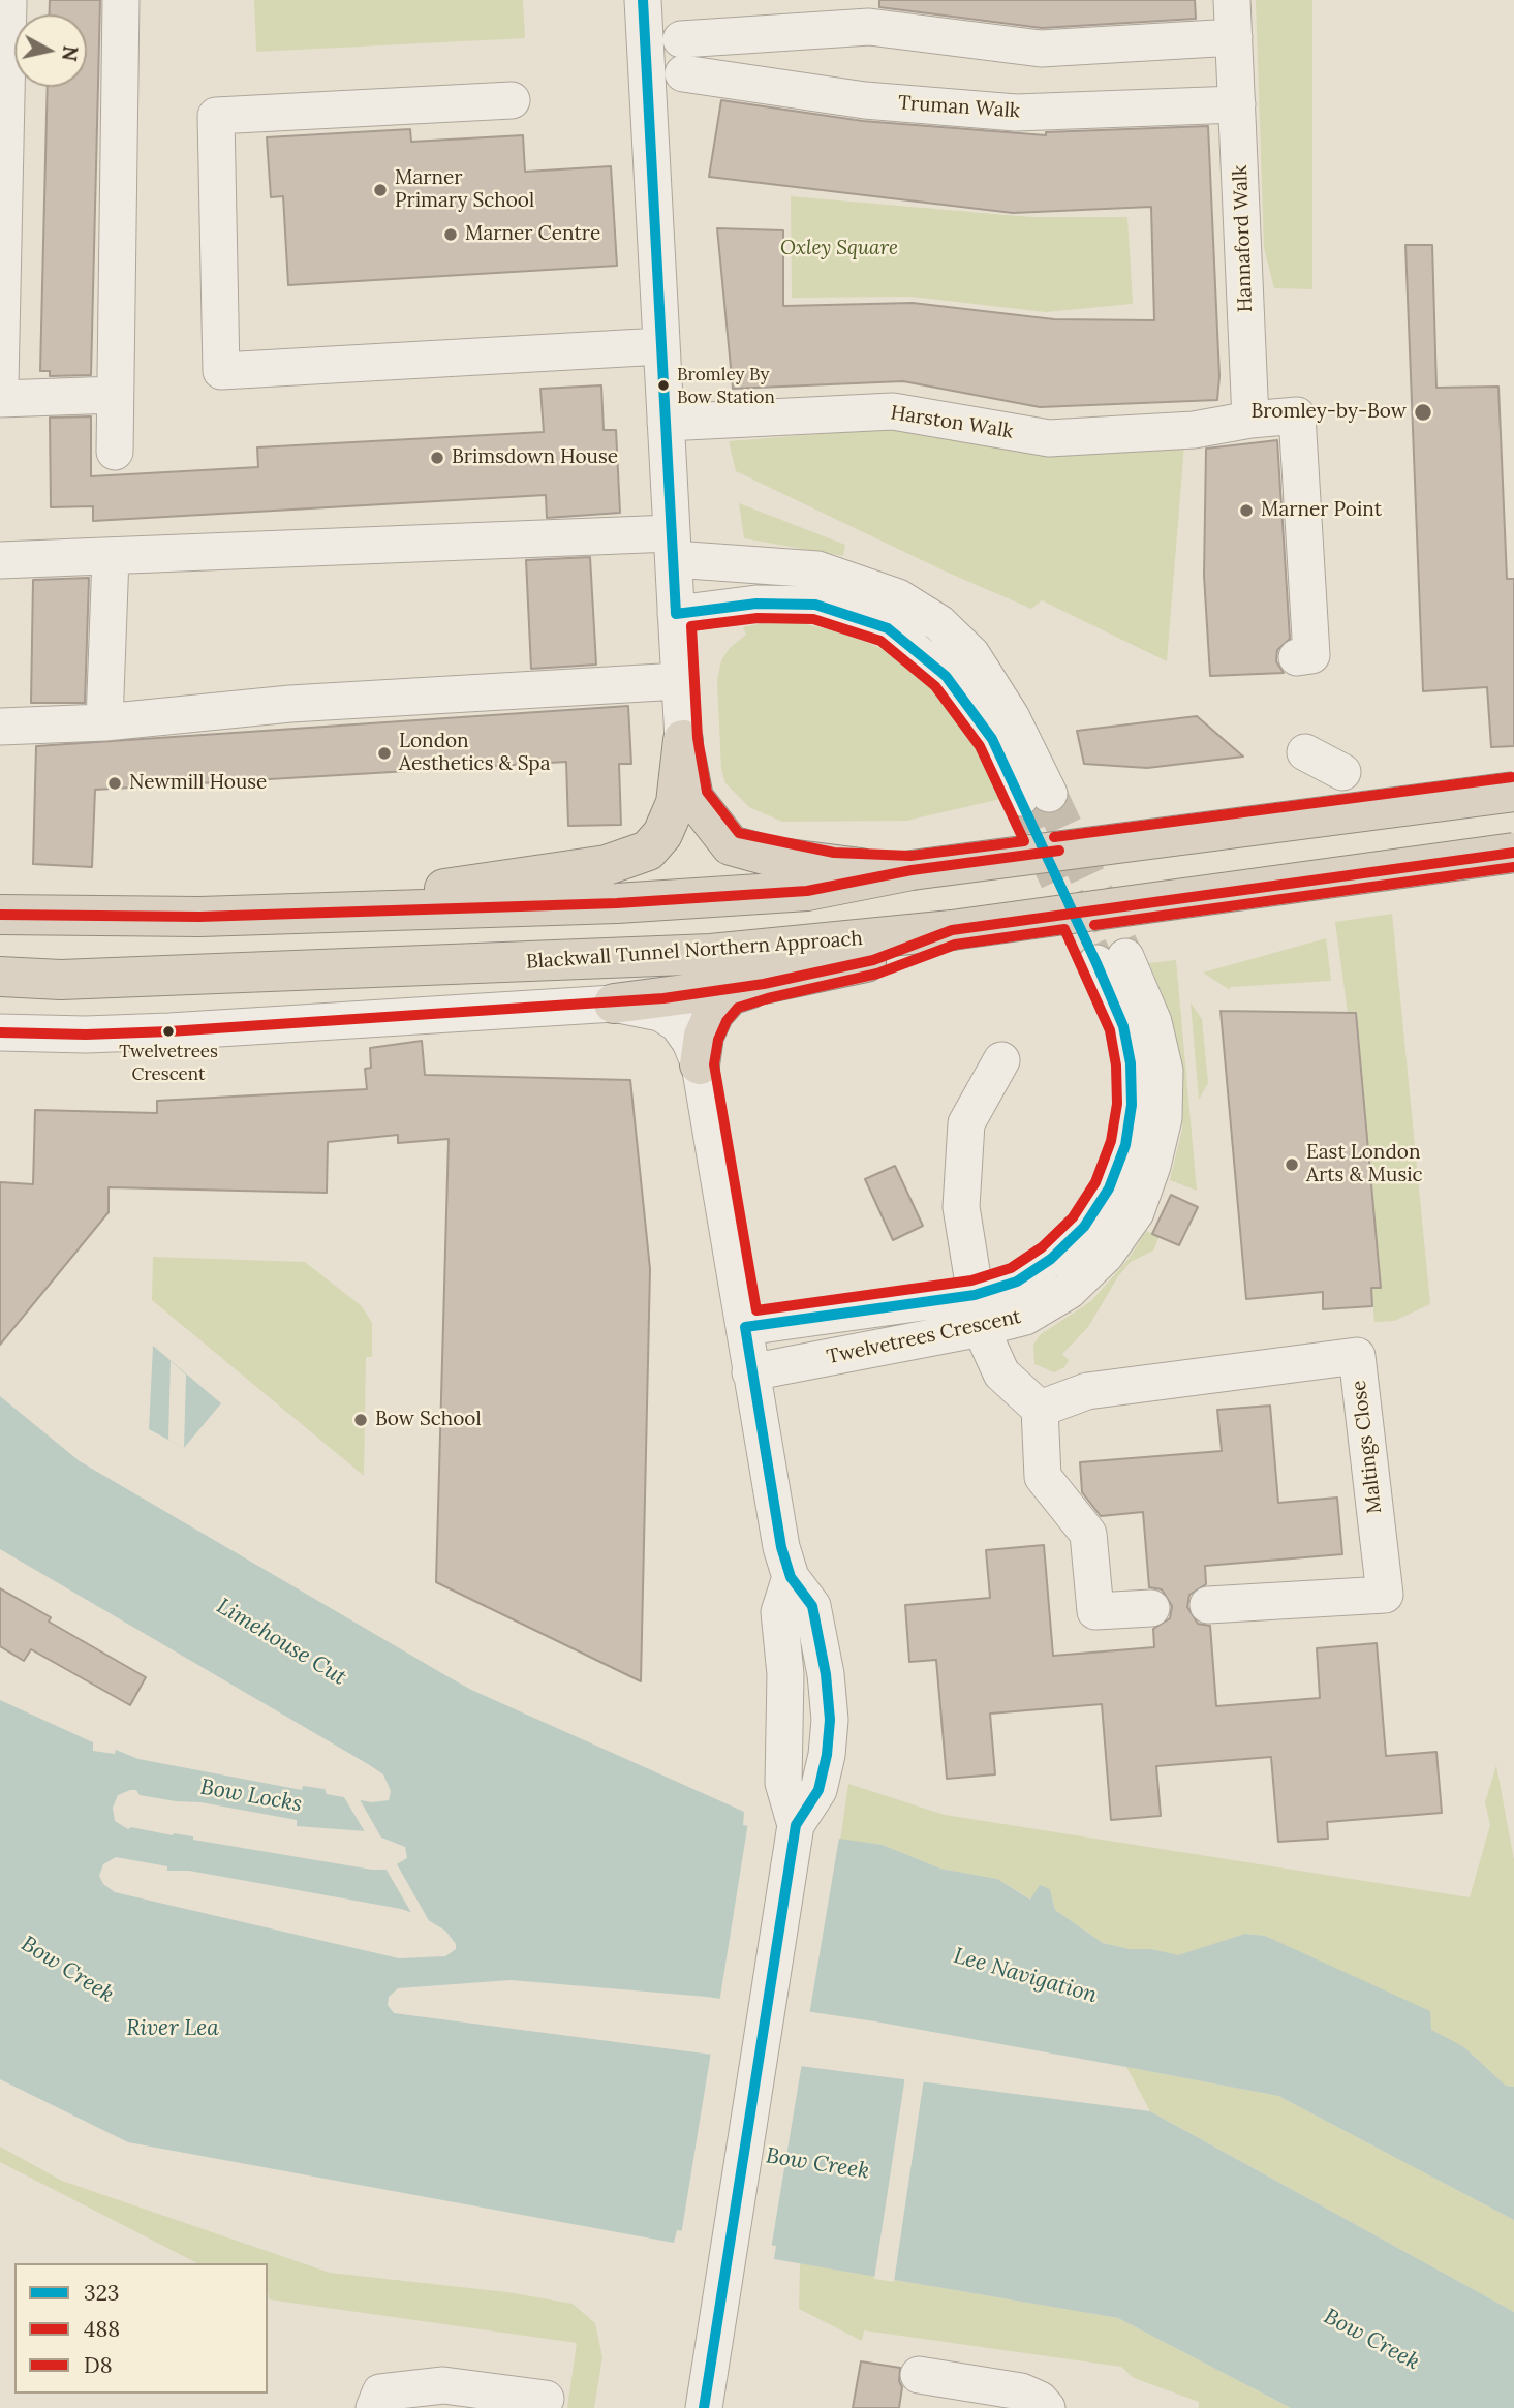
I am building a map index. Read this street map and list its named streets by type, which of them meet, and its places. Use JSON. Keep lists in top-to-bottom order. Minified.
{"streets":{"highway":["Blackwall Tunnel Northern Approach"],"street":["Truman Walk","Hannaford Walk","Harston Walk","Twelvetrees Crescent","Maltings Close"]},"crossings":[["Truman Walk","Hannaford Walk"],["Hannaford Walk","Harston Walk"]],"water":["Limehouse Cut","Bow Locks","Bow Creek","Lee Navigation","River Lea"],"parks":["Oxley Square"],"places":["Marner Primary School","Marner Centre","Bromley By Bow Station","Bromley-by-Bow","Brimsdown House","Marner Point","London Aesthetics & Spa","Newmill House","Twelvetrees Crescent","East London Arts & Music","Bow School"],"lines":["transit line 323","transit line 488","transit line D8"],"legend":["323","488","D8"],"north":"right"}
